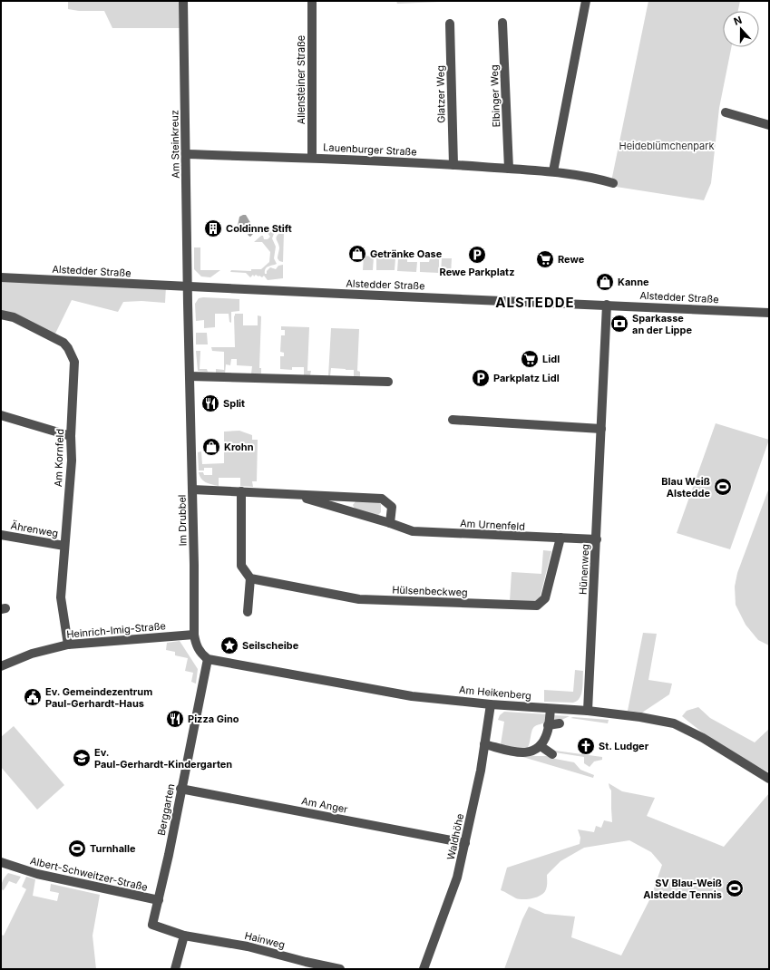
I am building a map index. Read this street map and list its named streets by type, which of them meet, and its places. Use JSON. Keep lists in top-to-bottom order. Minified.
{"streets":{"street":["Allensteiner Straße","Glatzer Weg","Elbinger Weg","Am Steinkreuz","Lauenburger Straße","Alstedder Straße","Am Kornfeld","Im Drubbel","Am Urnenfeld","Ährenweg","Hünenweg","Hülsenbeckweg","Heinrich-Imig-Straße","Am Heikenberg","Am Anger","Berggarten","Waldhöhe","Albert-Schweitzer-Straße","Hainweg"]},"crossings":[["Allensteiner Straße","Lauenburger Straße"],["Glatzer Weg","Lauenburger Straße"],["Elbinger Weg","Lauenburger Straße"],["Am Steinkreuz","Lauenburger Straße"],["Am Steinkreuz","Alstedder Straße"],["Am Steinkreuz","Im Drubbel"],["Alstedder Straße","Im Drubbel"],["Alstedder Straße","Hünenweg"],["Am Kornfeld","Ährenweg"],["Am Kornfeld","Heinrich-Imig-Straße"],["Im Drubbel","Am Urnenfeld"],["Im Drubbel","Heinrich-Imig-Straße"],["Im Drubbel","Am Heikenberg"],["Im Drubbel","Berggarten"],["Am Urnenfeld","Hünenweg"],["Am Urnenfeld","Hülsenbeckweg"],["Hünenweg","Am Heikenberg"],["Am Heikenberg","Berggarten"],["Am Heikenberg","Waldhöhe"],["Am Anger","Berggarten"],["Am Anger","Waldhöhe"],["Berggarten","Albert-Schweitzer-Straße"],["Albert-Schweitzer-Straße","Hainweg"]],"districts":["ALSTEDDE"],"parks":["Heideblümchenpark"],"places":{"building":["Coldinne Stift"],"shop":["Getränke Oase","Kanne","Krohn"],"parking":["Rewe Parkplatz","Parkplatz Lidl"],"supermarket":["Rewe","Lidl"],"bank":["Sparkasse an der Lippe"],"restaurant":["Split","Pizza Gino"],"sports":["Blau Weiß Alstedde","Turnhalle","SV Blau-Weiß Alstedde Tennis"],"place":["Seilscheibe"],"public building":["Ev. Gemeindezentrum Paul-Gerhardt-Haus"],"church":["St. Ludger"],"school or university":["Ev. Paul-Gerhardt-Kindergarten"]},"north":"top"}
